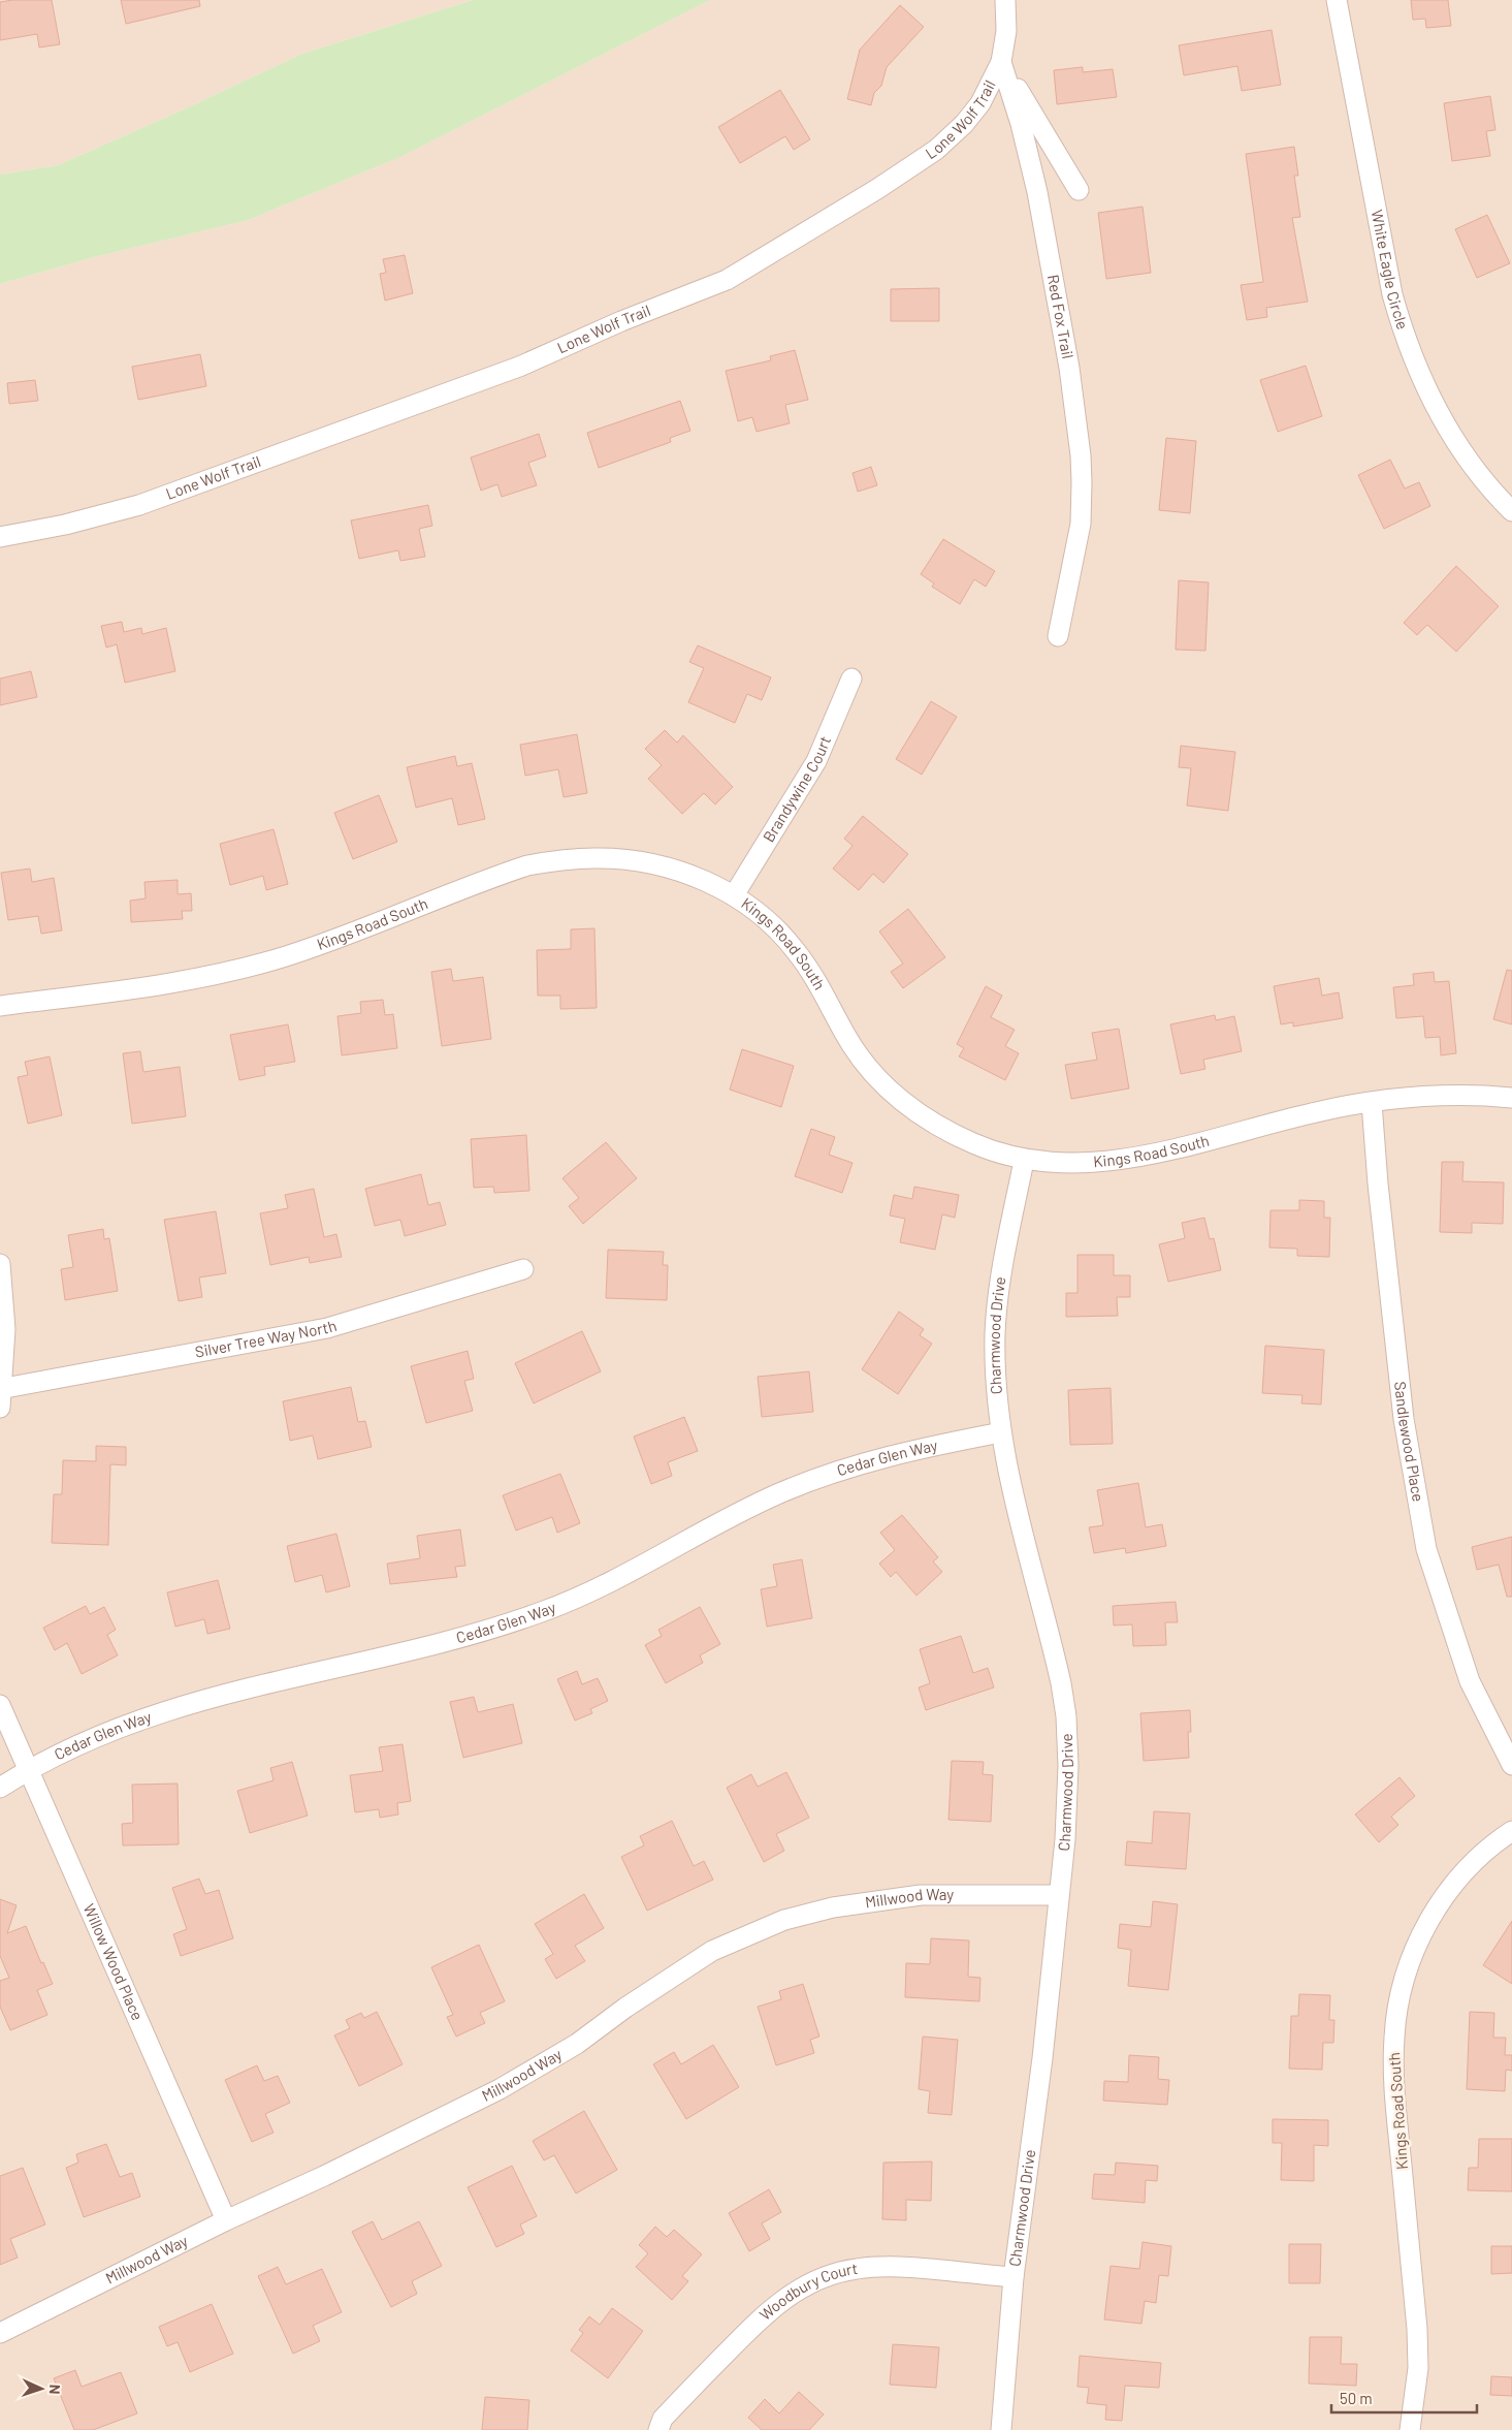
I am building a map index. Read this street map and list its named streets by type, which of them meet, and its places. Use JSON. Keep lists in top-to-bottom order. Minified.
{"streets":{"street":["Lone Wolf Trail","White Eagle Circle","Red Fox Trail","Brandywine Court","Kings Road South","Charmwood Drive","Silver Tree Way North","Sandlewood Place","Cedar Glen Way","Millwood Way","Willow Wood Place","Woodbury Court"]},"crossings":[["Lone Wolf Trail","Red Fox Trail"],["Brandywine Court","Kings Road South"],["Kings Road South","Charmwood Drive"],["Kings Road South","Sandlewood Place"],["Charmwood Drive","Cedar Glen Way"],["Charmwood Drive","Millwood Way"],["Charmwood Drive","Woodbury Court"],["Cedar Glen Way","Willow Wood Place"],["Millwood Way","Willow Wood Place"]],"scale_bar":"50 m","north":"right"}
